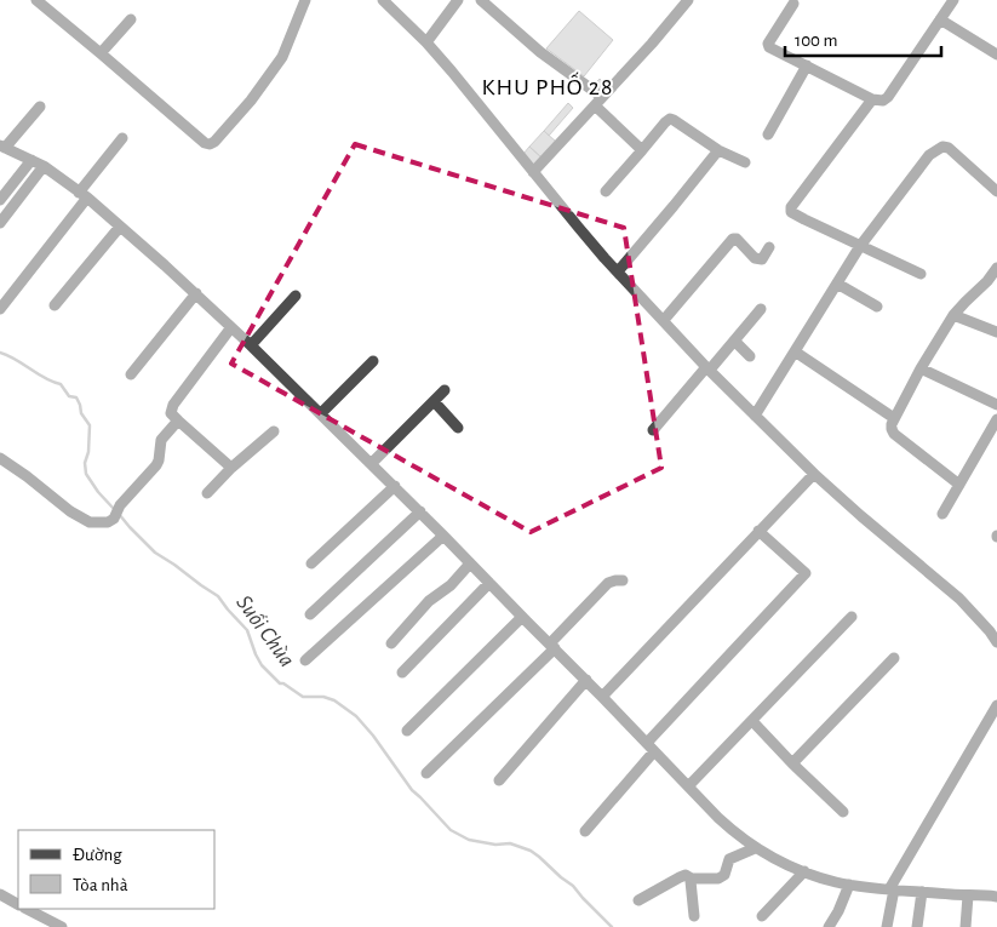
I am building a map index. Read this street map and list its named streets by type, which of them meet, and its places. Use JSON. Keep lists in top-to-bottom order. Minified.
{"districts":["KHU PHỐ 28"],"water":["Suối Chùa"],"legend":["Đường","Tòa nhà"],"scale_bar":"100 m"}
